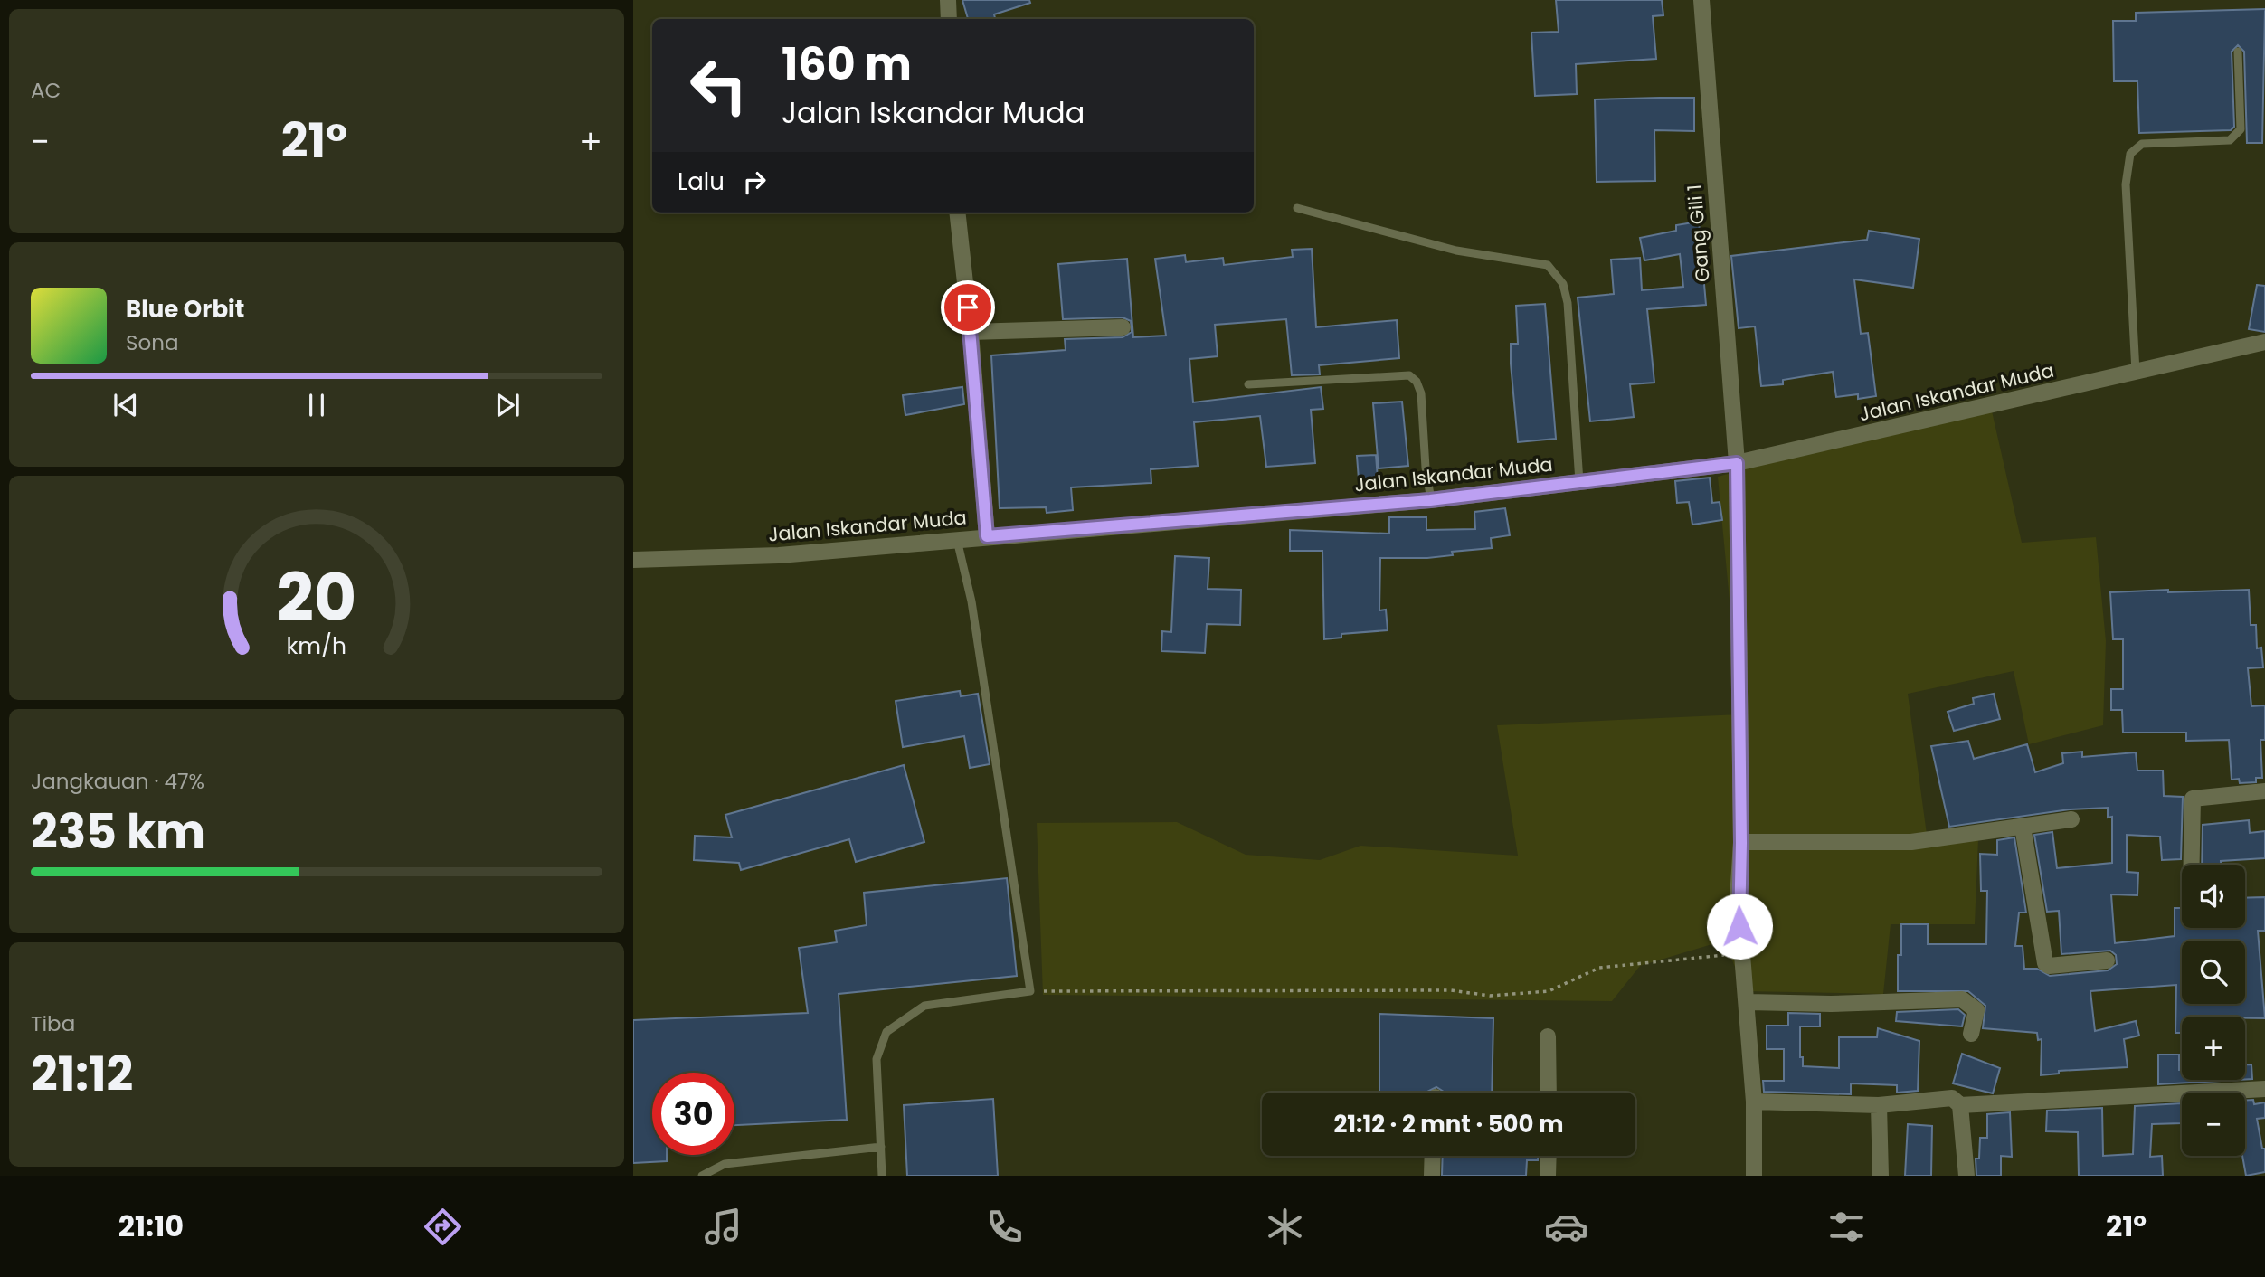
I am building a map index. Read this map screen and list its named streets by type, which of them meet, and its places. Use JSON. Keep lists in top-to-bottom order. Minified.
{"streets":{"street":["Gang Gili 1","Jalan Iskandar Muda"]},"crossings":[["Gang Gili 1","Jalan Iskandar Muda"]],"page":{"tile":["AC",["Jangkauan · 47%","235 km"],["Tiba","21:12"]],"turn":["160 m","Jalan Iskandar Muda"],"heat":["−","21°","+"],"then":"Lalu","song":["Blue Orbit","Sona"],"map_buttons":["+","−"],"limit":"30","trip":"21:12 · 2 mnt · 500 m","tabs":["21:10","21°"],"gauge":["20","km/h"]}}
